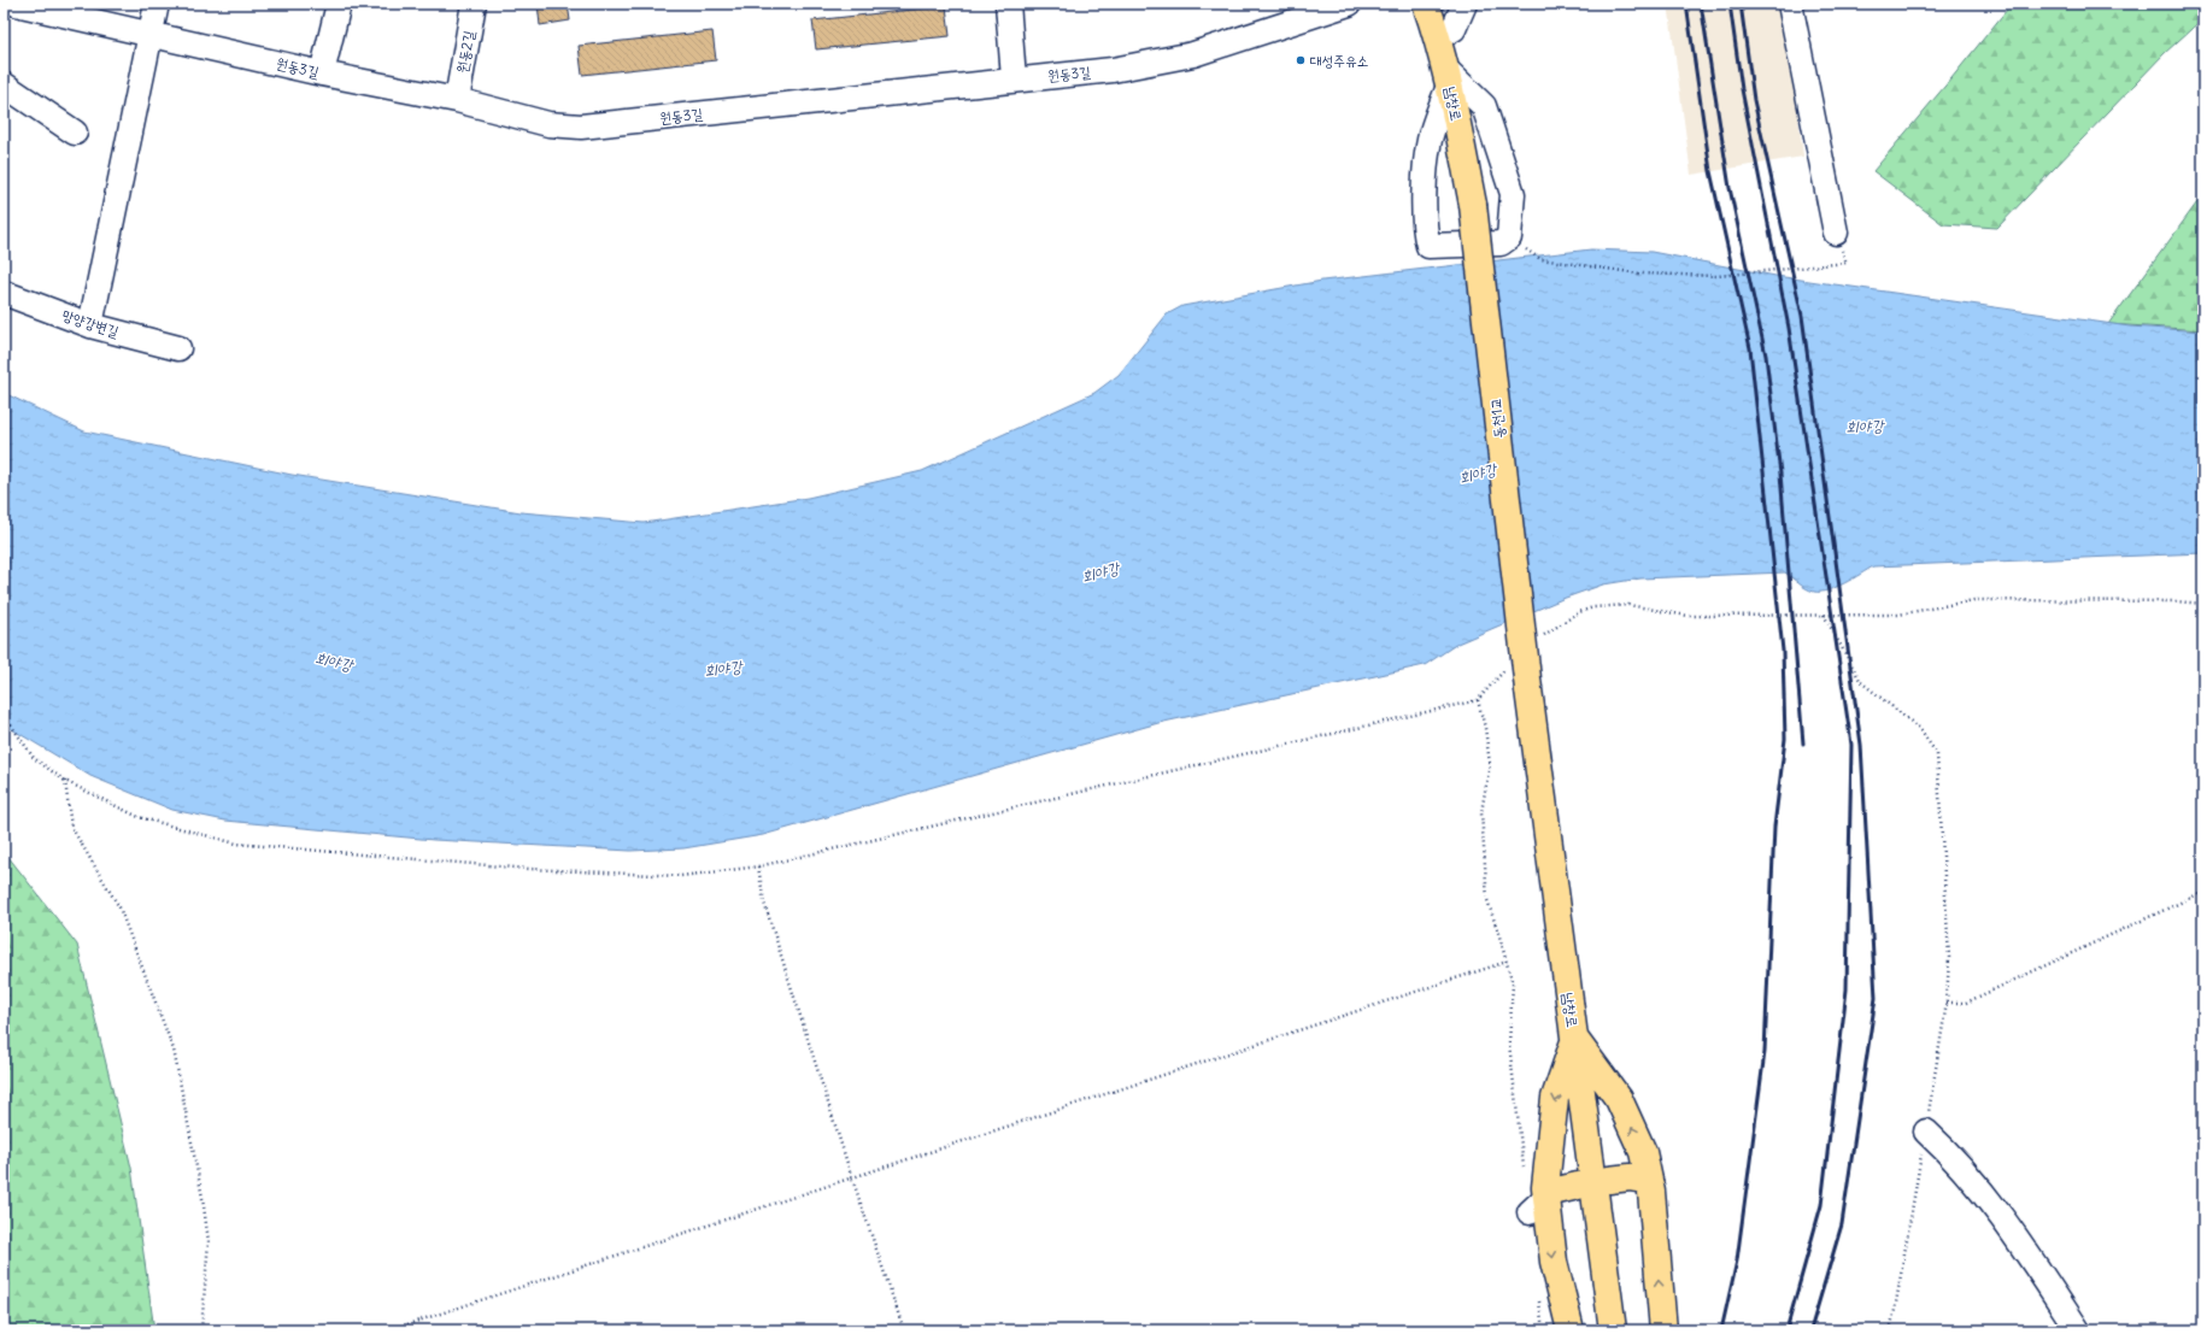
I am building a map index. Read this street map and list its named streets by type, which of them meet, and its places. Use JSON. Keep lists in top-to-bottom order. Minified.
{"streets":{"main road":["남창로","동천1교"],"street":["원동2길","원동3길","망양강변길"]},"crossings":[["원동2길","원동3길"],["남창로","동천1교"]],"water":["회야강"],"places":["대성주유소"]}
